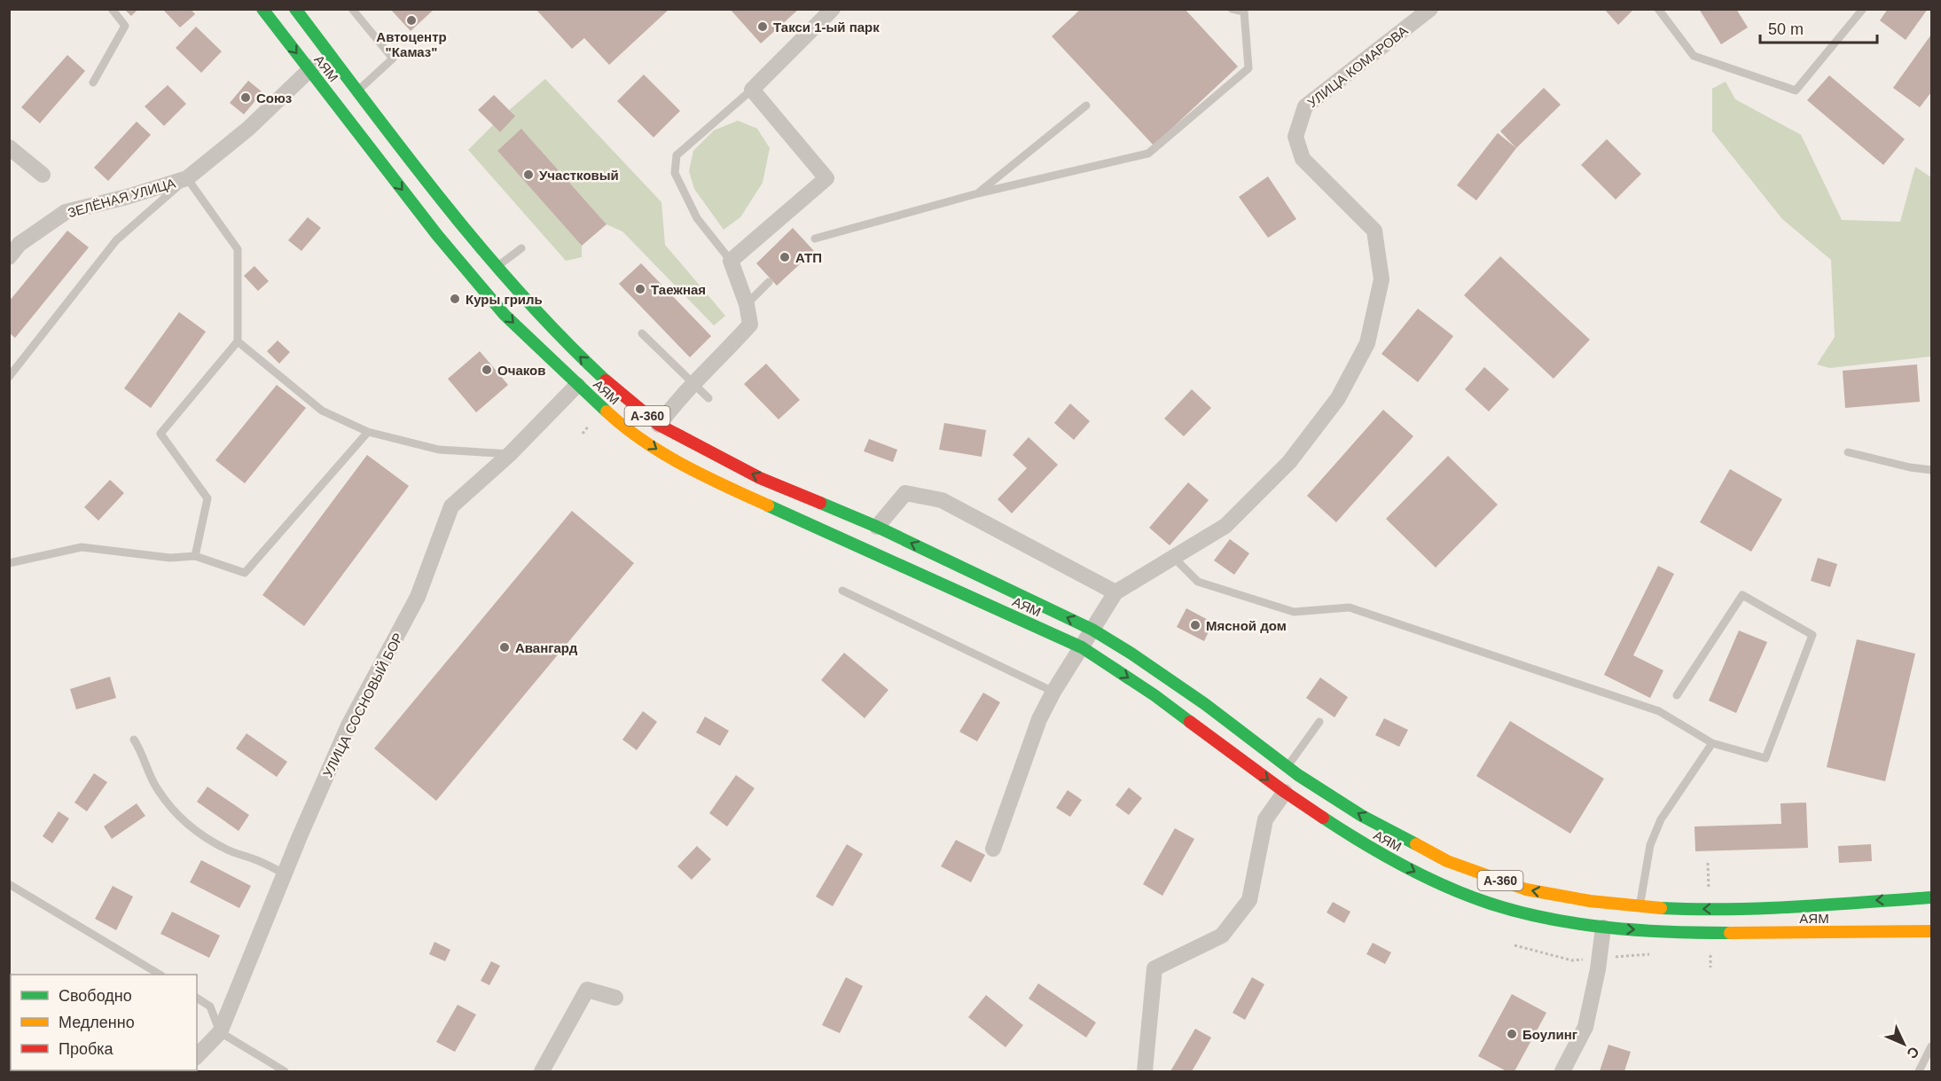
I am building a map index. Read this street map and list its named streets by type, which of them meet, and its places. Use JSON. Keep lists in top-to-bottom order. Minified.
{"streets":{"highway":["АЯМ","А-360"],"street":["УЛИЦА КОМАРОВА","ЗЕЛЁНАЯ УЛИЦА","УЛИЦА СОСНОВЫЙ БОР"]},"crossings":[["АЯМ","ЗЕЛЁНАЯ УЛИЦА"],["АЯМ","УЛИЦА СОСНОВЫЙ БОР"]],"places":["Автоцентр \"Камаз\"","Такси 1-ый парк","Союз","Участковый","АТП","Таежная","Куры гриль","Очаков","Мясной дом","Авангард","Боулинг"],"legend":["Свободно","Медленно","Пробка"],"scale_bar":"50 m","north":"bottom right"}
